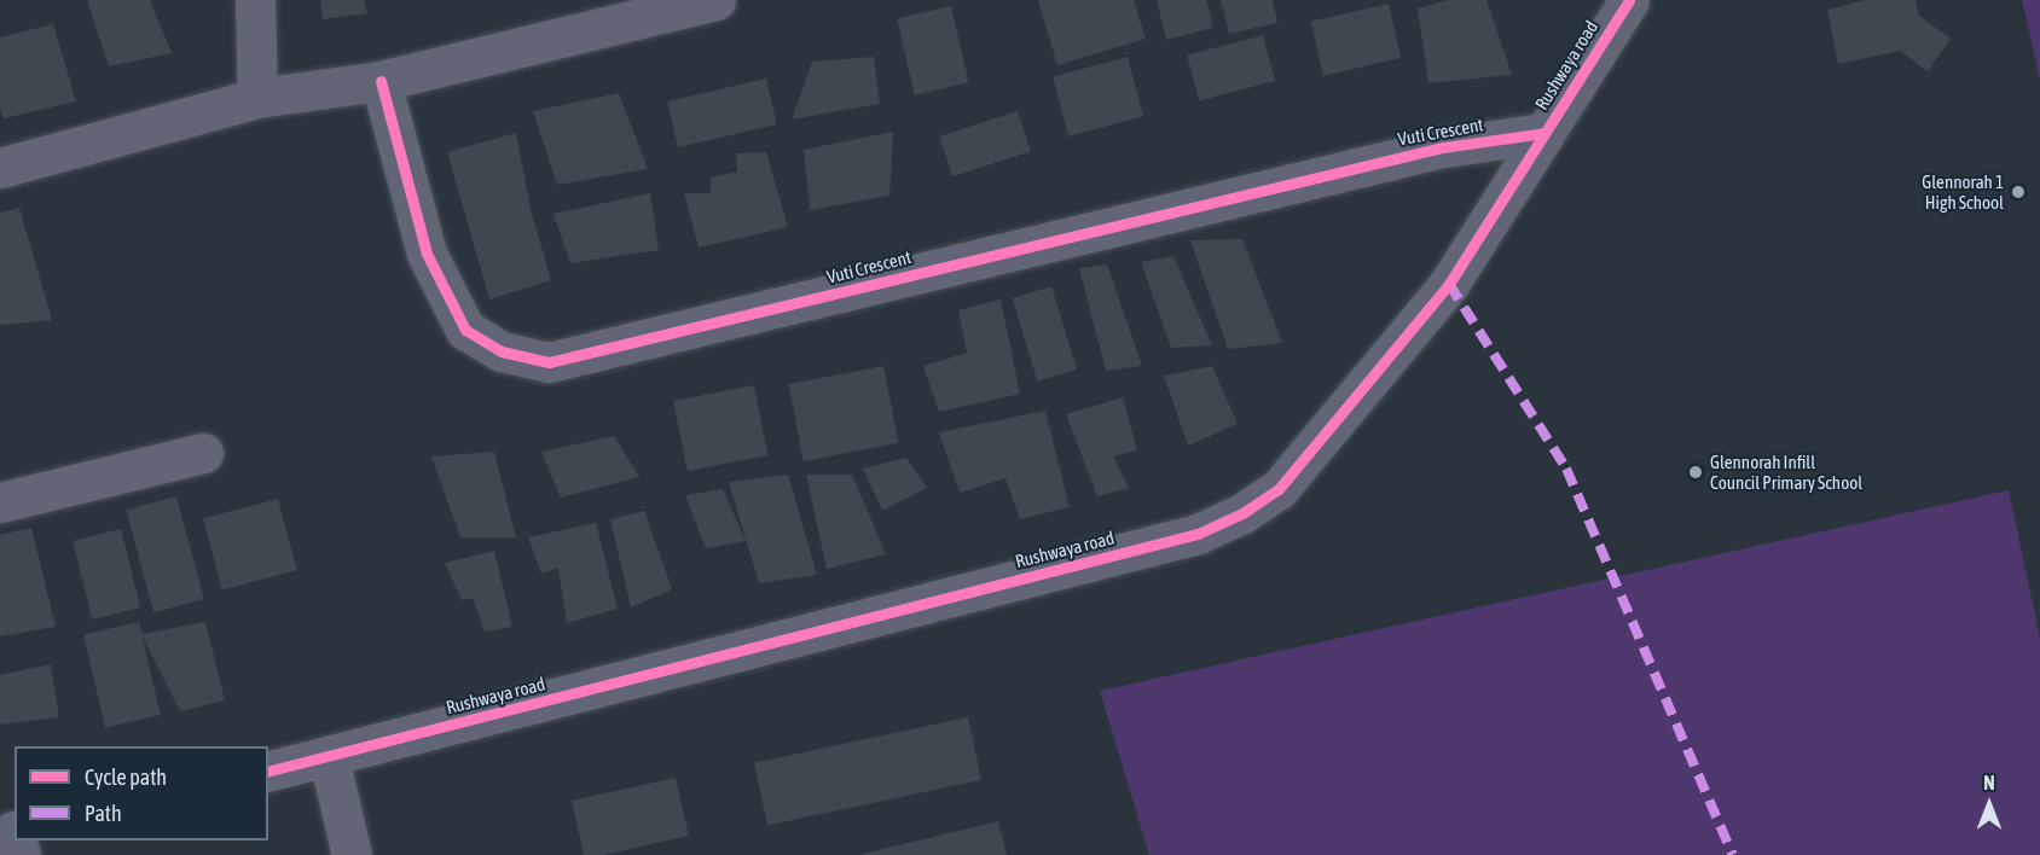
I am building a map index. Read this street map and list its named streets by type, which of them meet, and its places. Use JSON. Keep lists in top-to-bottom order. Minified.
{"streets":{"street":["Rushwaya road","Vuti Crescent"]},"crossings":[["Rushwaya road","Vuti Crescent"]],"places":["Glennorah 1 High School","Glennorah Infill Council Primary School"],"legend":["Cycle path","Path"],"north":"top"}
